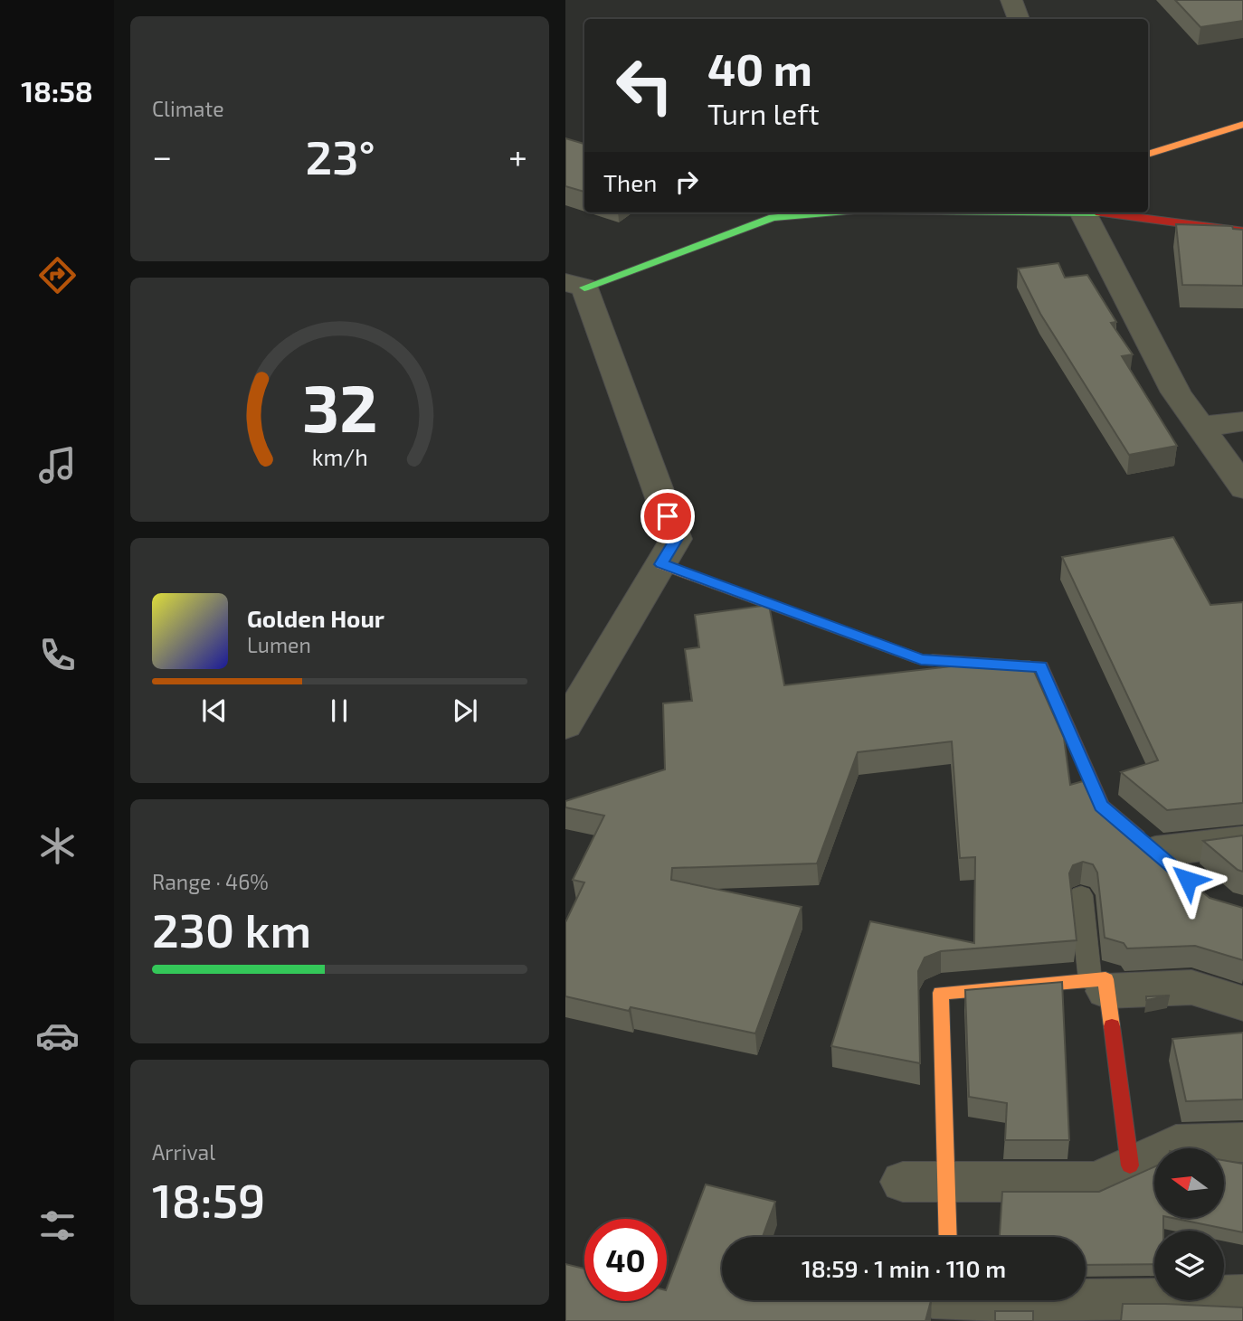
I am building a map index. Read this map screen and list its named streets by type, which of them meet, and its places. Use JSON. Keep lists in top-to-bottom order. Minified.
{"north":"left","page":{"tabs":"18:58","tile":["Climate",["Range · 46%","230 km"],["Arrival","18:59"]],"turn":["40 m","Turn left"],"heat":["−","23°","+"],"then":"Then","song":["Golden Hour","Lumen"],"limit":"40","trip":"18:59 · 1 min · 110 m","gauge":["32","km/h"]}}
